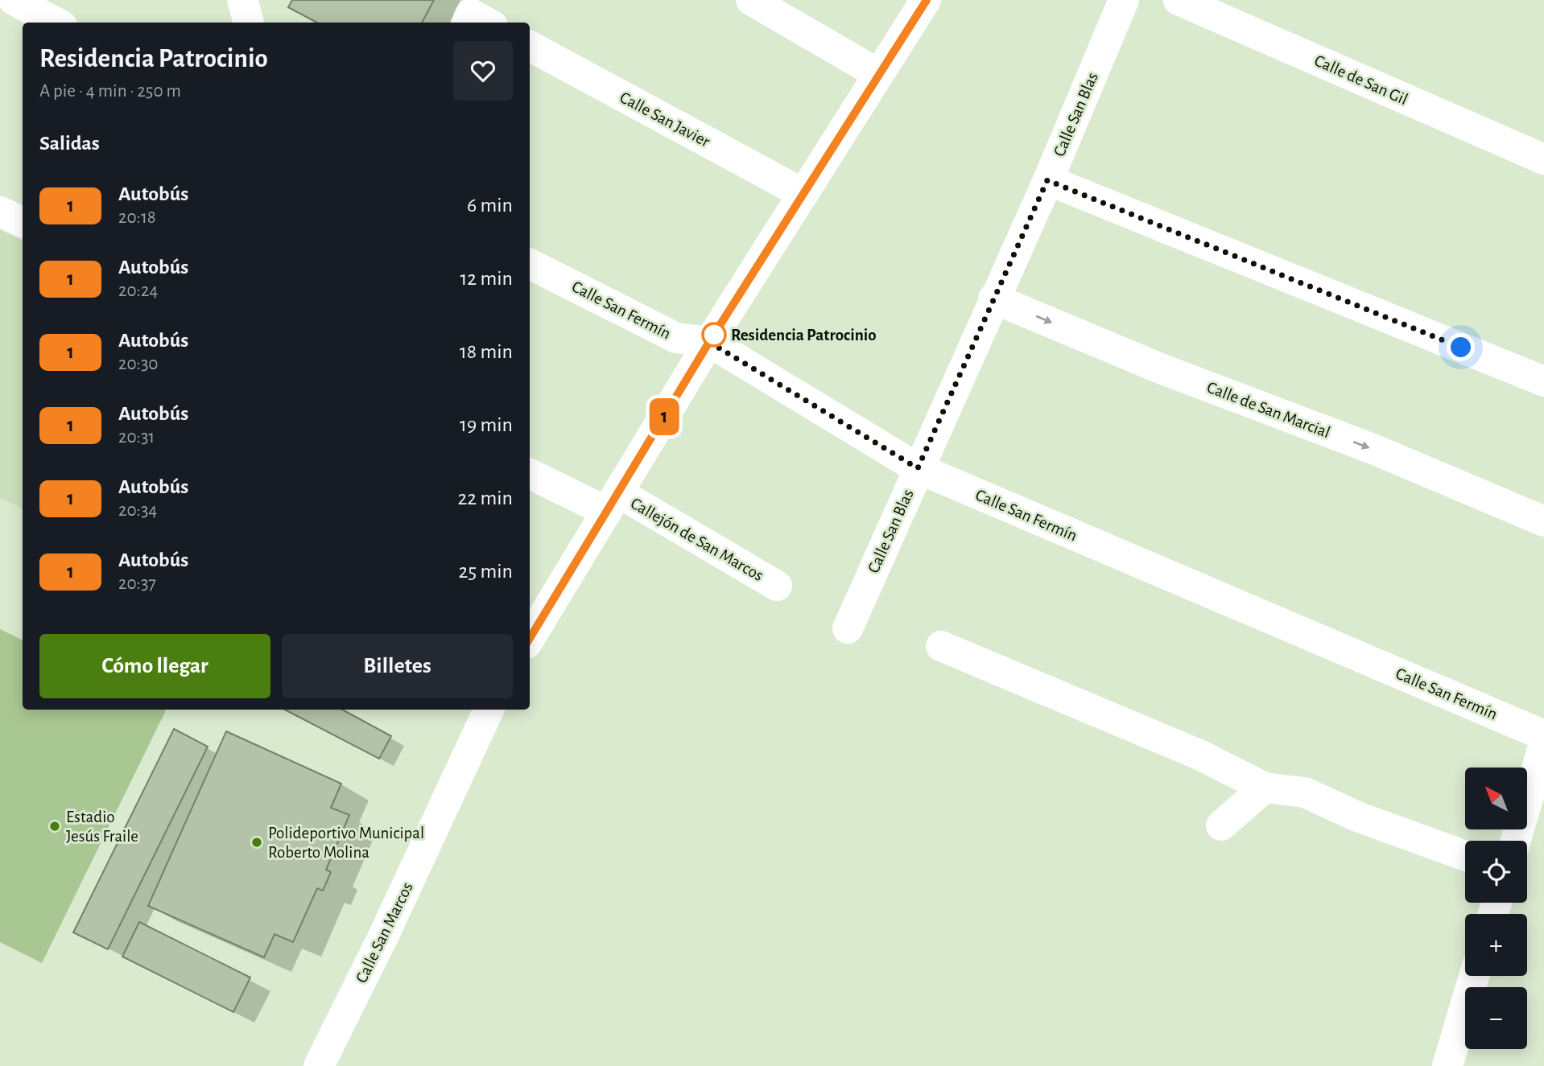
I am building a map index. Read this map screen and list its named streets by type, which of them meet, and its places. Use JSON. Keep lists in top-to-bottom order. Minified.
{"streets":{"street":["Calle de San Gil","Calle San Blas","Calle San Javier","Calle San Fermín","Calle de San Marcial","Callejón de San Marcos","Calle San Marcos"]},"crossings":[["Calle San Blas","Calle San Fermín"],["Calle San Blas","Calle de San Marcial"]],"places":["Residencia Patrocinio","Estadio Jesús Fraile","Polideportivo Municipal Roberto Molina"],"lines":["bus line 1"],"north":"top left","page":{"on_map":"1","heading":[["Residencia Patrocinio","A pie · 4 min · 250 m"],"Salidas"],"list":[{"mark":"1","name":"Autobús","note":"20:18","value":"6 min"},{"mark":"1","name":"Autobús","note":"20:24","value":"12 min"},{"mark":"1","name":"Autobús","note":"20:30","value":"18 min"},{"mark":"1","name":"Autobús","note":"20:31","value":"19 min"},{"mark":"1","name":"Autobús","note":"20:34","value":"22 min"},{"mark":"1","name":"Autobús","note":"20:37","value":"25 min"}],"buttons":["Cómo llegar","Billetes"],"map_buttons":["+","−"]}}
